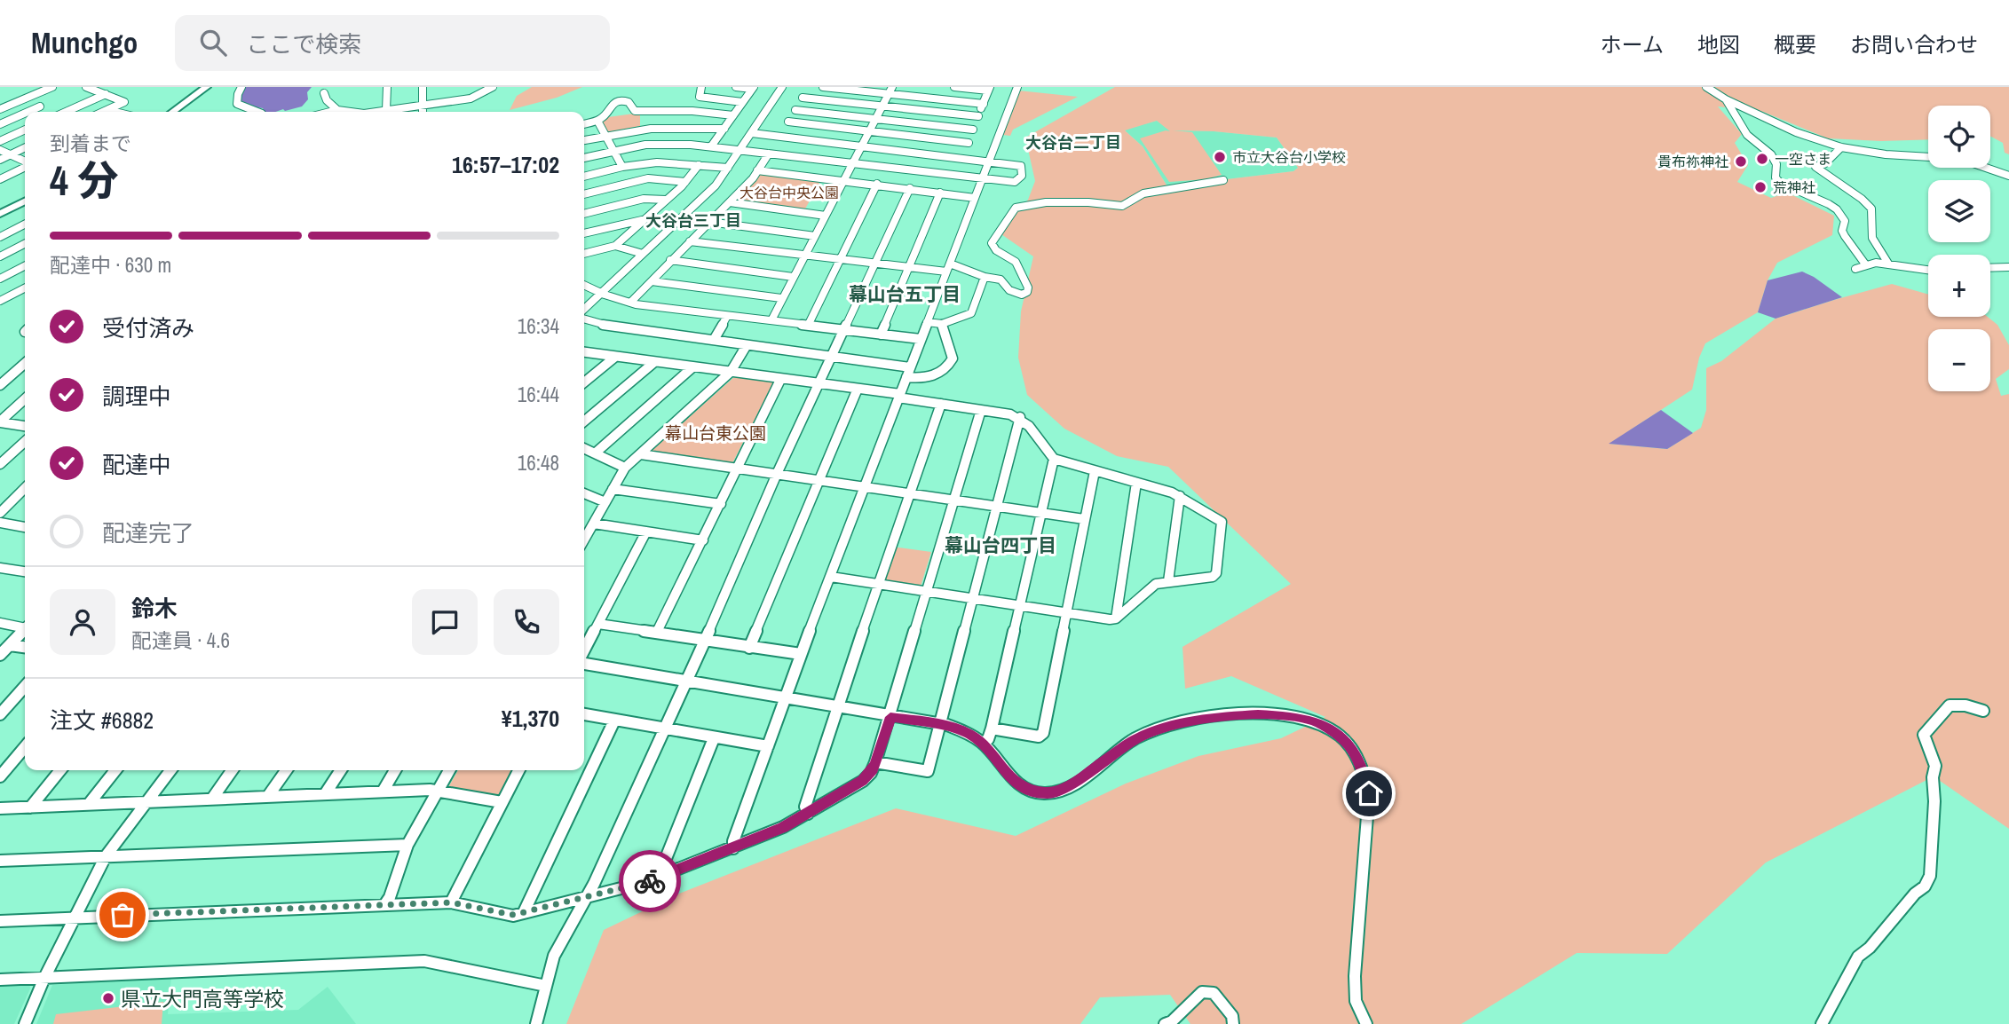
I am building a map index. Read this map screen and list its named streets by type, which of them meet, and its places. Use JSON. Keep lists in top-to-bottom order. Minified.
{"districts":["大谷台二丁目","大谷台三丁目","幕山台五丁目","幕山台四丁目"],"parks":["大谷台中央公園","幕山台東公園"],"places":["市立大谷台小学校","一空さま","貴布祢神社","荒神社","県立大門高等学校"],"page":{"header":"Munchgo","search":"ここで検索","nav":["ホーム","地図","概要","お問い合わせ"],"map_buttons":["+","−"],"heading":["4 分","到着まで","16:57–17:02"],"panel":["鈴木","配達員 · 4.6","注文 #6882","¥1,370"],"bar":"配達中 · 630 m","list":[["受付済み","16:34"],["調理中","16:44"],["配達中","16:48"],"配達完了"]}}
